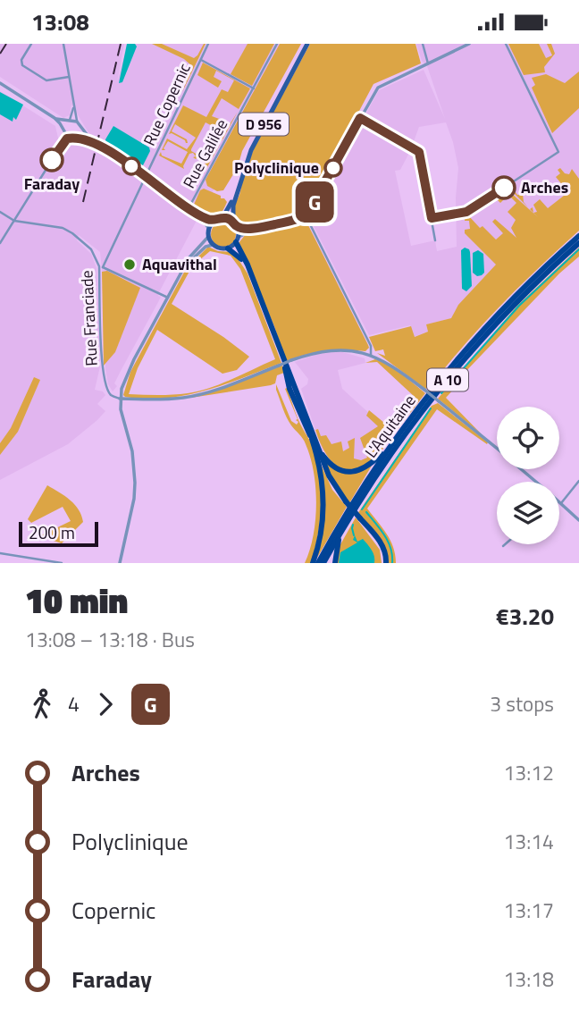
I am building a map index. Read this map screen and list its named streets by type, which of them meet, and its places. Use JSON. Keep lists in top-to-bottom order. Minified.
{"streets":{"highway":["A 10","L'Aquitaine"],"main road":["D 956"],"street":["Rue Copernic","Rue Galilée","Rue Franciade"]},"crossings":[["Rue Copernic","Rue Franciade"]],"places":["Faraday","Polyclinique","Arches","Aquavithal"],"lines":["bus line G"],"scale_bar":"200 m","page":{"status":"13:08","on_map":"G","scale":"200 m","heading":["10 min","13:08 – 13:18 · Bus","€3.20"],"legs":["4","G","3 stops"],"list":[{"name":"Arches","value":"13:12"},{"name":"Polyclinique","value":"13:14"},{"name":"Copernic","value":"13:17"},{"name":"Faraday","value":"13:18"}]}}
